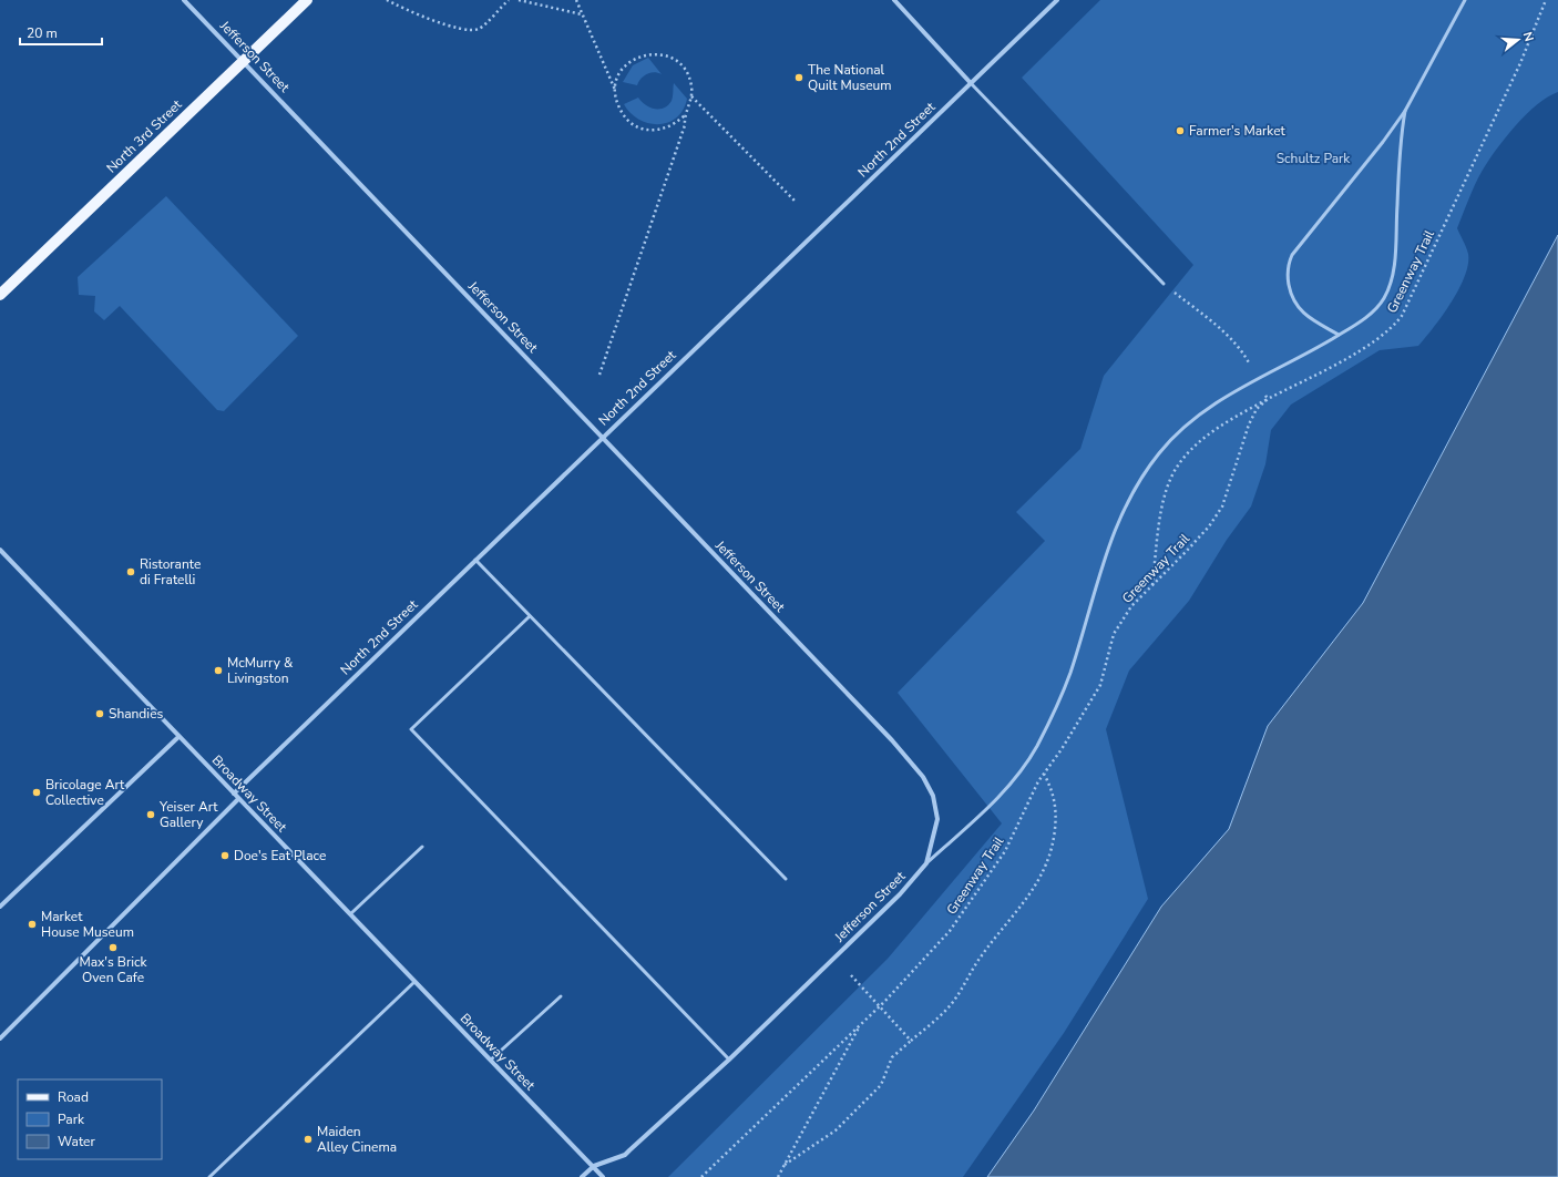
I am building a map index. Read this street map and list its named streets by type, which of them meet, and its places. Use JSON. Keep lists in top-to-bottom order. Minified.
{"streets":{"main road":["North 3rd Street"],"street":["Jefferson Street","North 2nd Street","Broadway Street"],"path":["Greenway Trail"]},"crossings":[["Jefferson Street","North 3rd Street"],["Jefferson Street","North 2nd Street"],["Jefferson Street","Broadway Street"],["North 2nd Street","Broadway Street"]],"parks":["Schultz Park"],"places":["The National Quilt Museum","Farmer's Market","Ristorante di Fratelli","McMurry & Livingston","Shandies","Bricolage Art Collective","Yeiser Art Gallery","Doe's Eat Place","Market House Museum","Max's Brick Oven Cafe","Maiden Alley Cinema"],"legend":["Road","Park","Water"],"scale_bar":"20 m","north":"right"}
